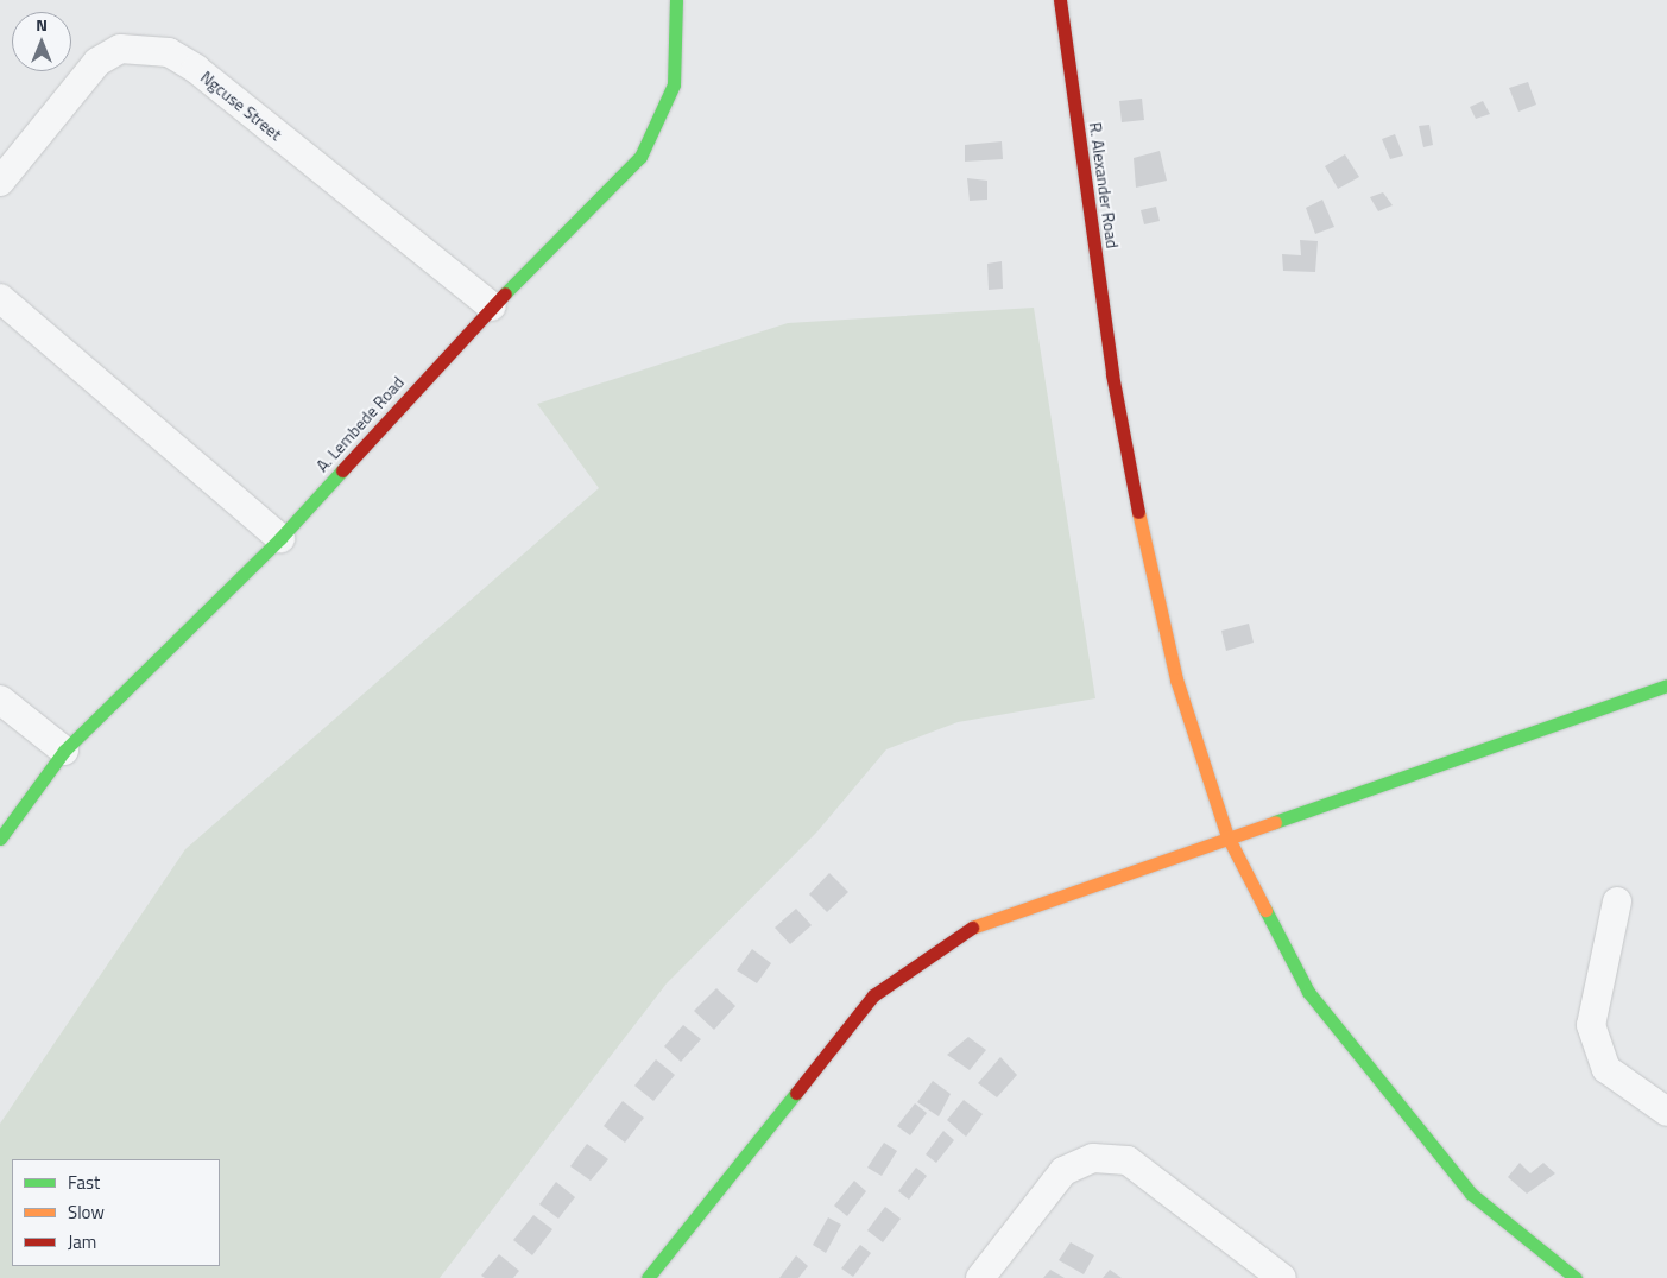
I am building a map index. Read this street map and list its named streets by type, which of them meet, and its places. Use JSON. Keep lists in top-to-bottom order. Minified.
{"streets":{"street":["Ngcuse Street","R. Alexander Road","A. Lembede Road"]},"crossings":[["Ngcuse Street","A. Lembede Road"]],"legend":["Fast","Slow","Jam"],"north":"top"}
